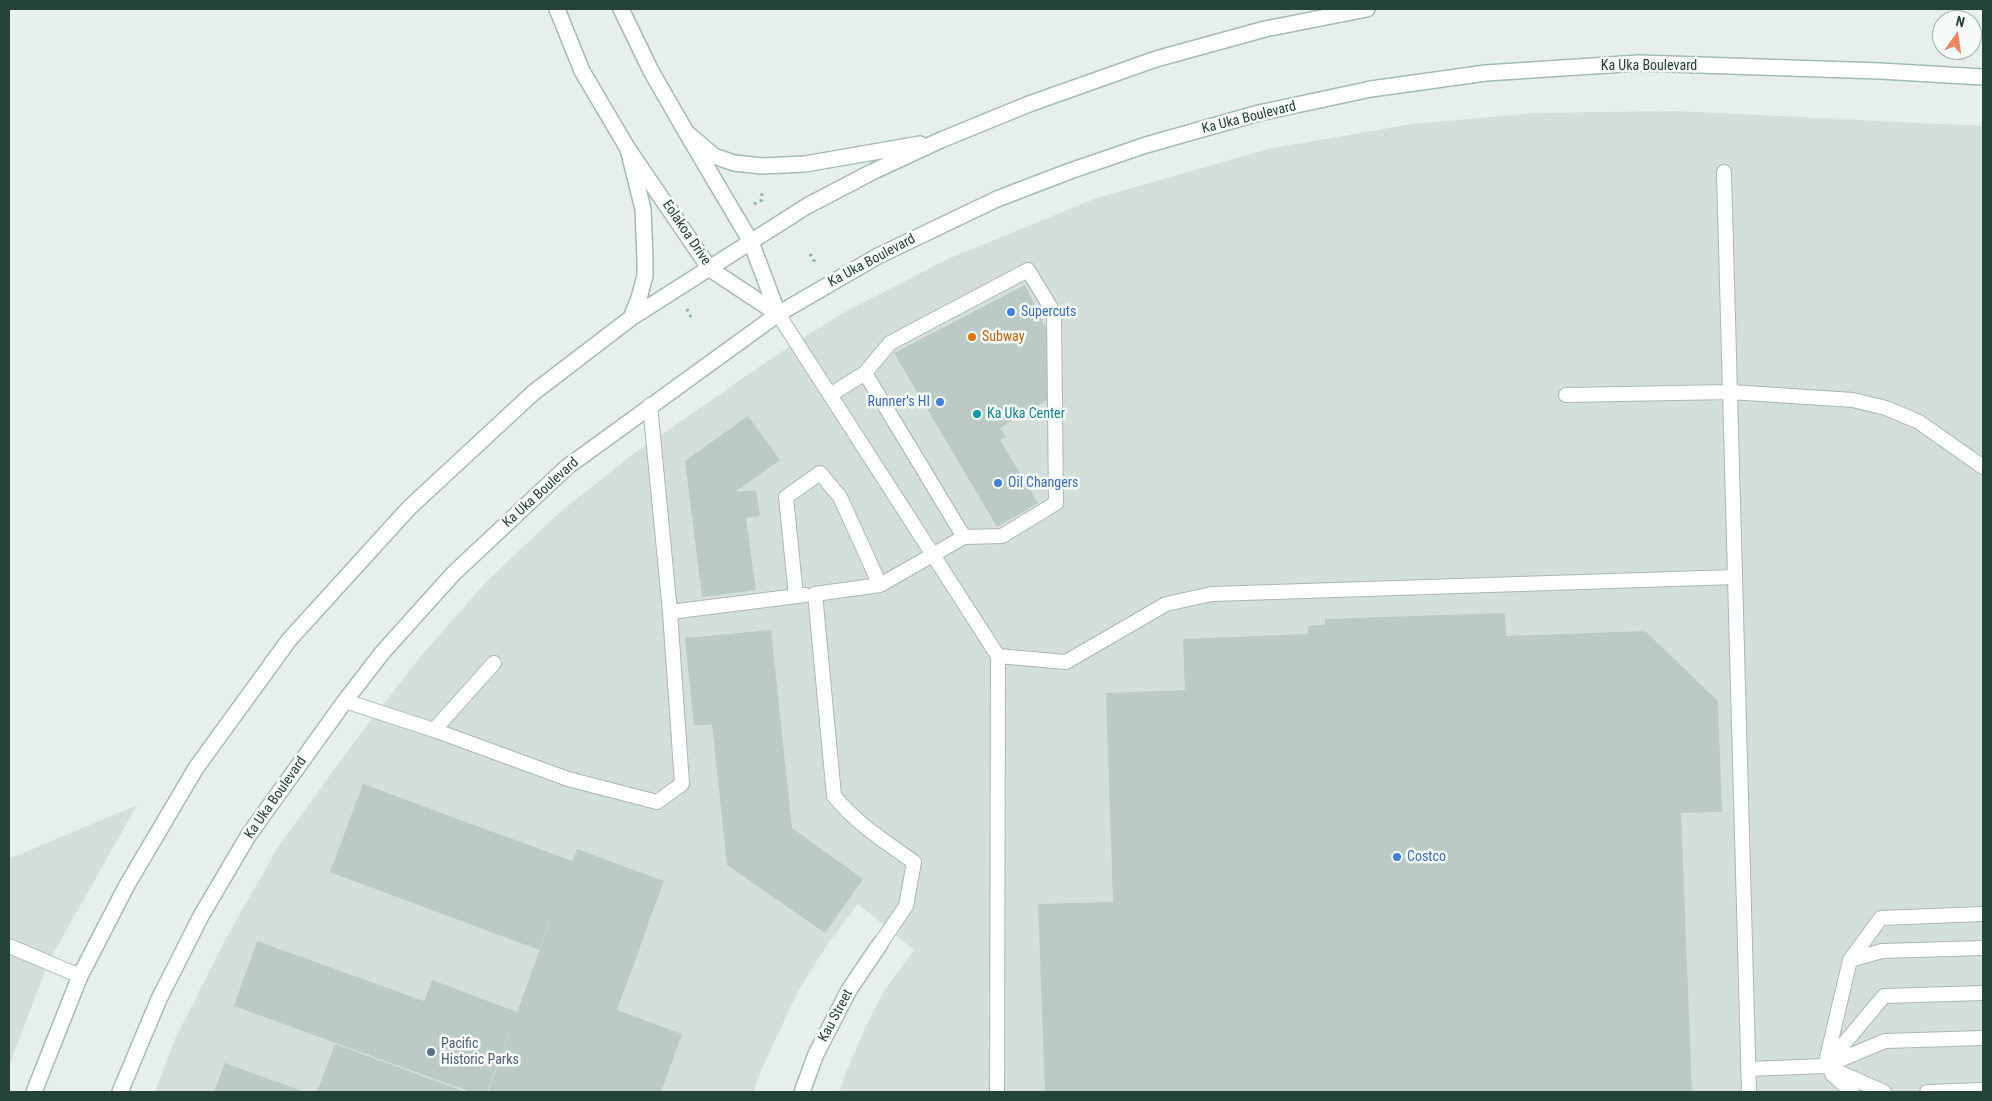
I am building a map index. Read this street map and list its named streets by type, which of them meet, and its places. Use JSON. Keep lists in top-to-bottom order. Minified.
{"streets":{"main road":["Ka Uka Boulevard","Eolakoa Drive","Kau Street"]},"crossings":[["Ka Uka Boulevard","Eolakoa Drive"]],"places":["Supercuts","Subway","Runner's HI","Ka Uka Center","Oil Changers","Costco","Pacific Historic Parks"],"north":"top"}
